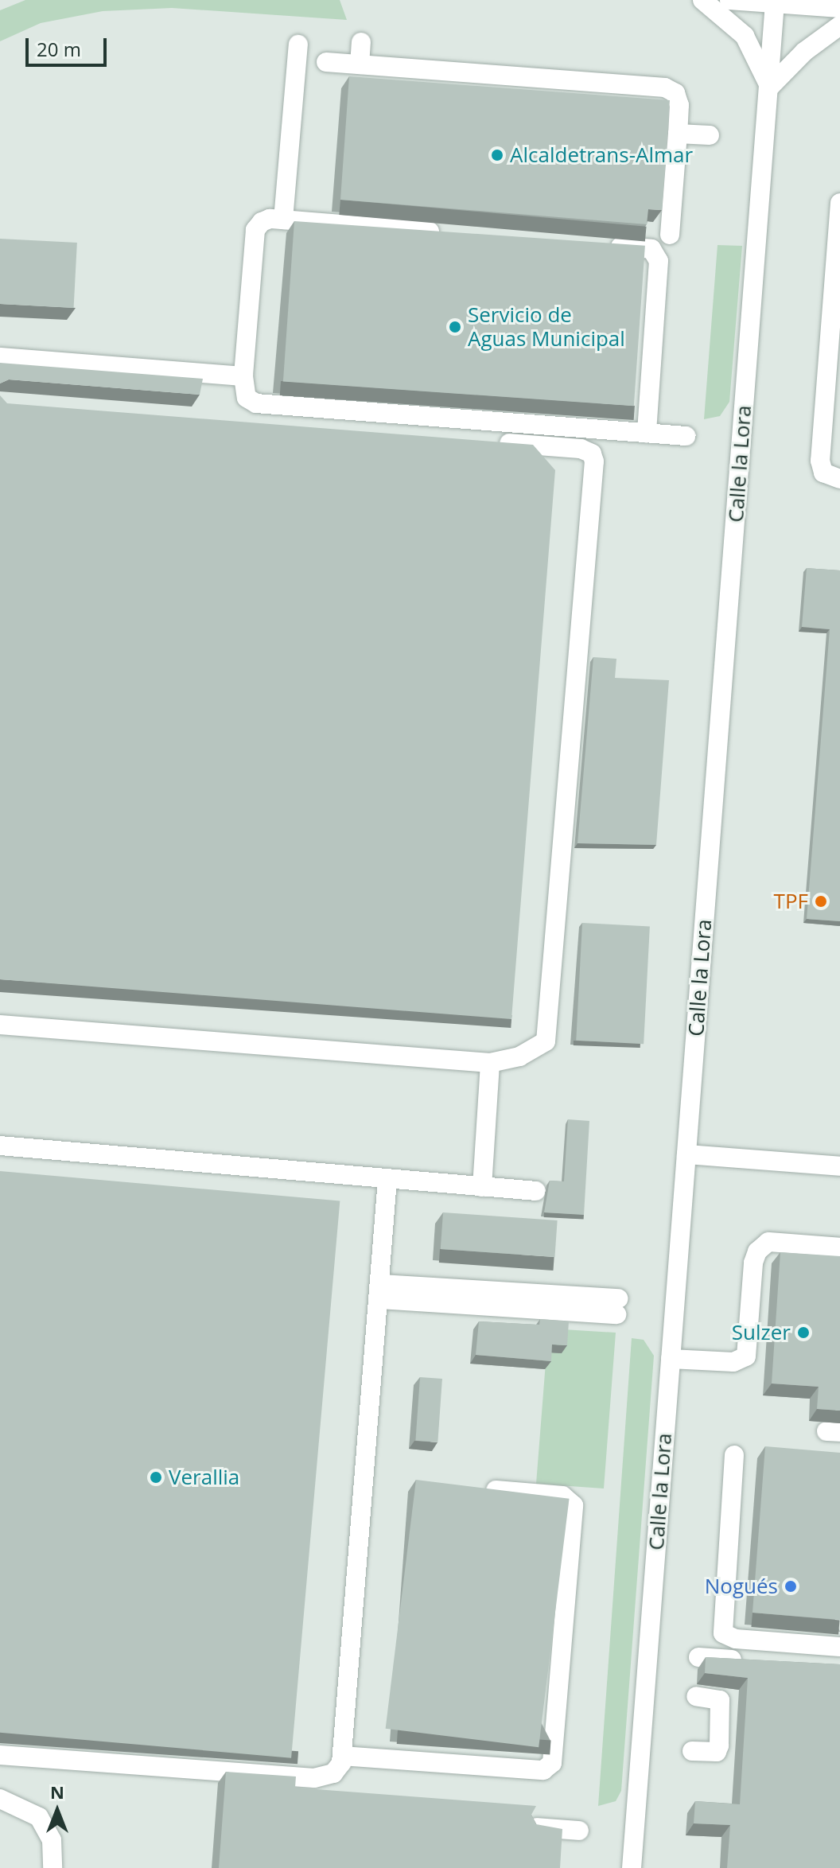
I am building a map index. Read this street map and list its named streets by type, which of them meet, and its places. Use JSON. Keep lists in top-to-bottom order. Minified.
{"streets":{"street":["Calle la Lora"]},"places":["Alcaldetrans-Almar","Servicio de Aguas Municipal","TPF","Sulzer","Verallia","Nogués"],"scale_bar":"20 m","north":"top"}
